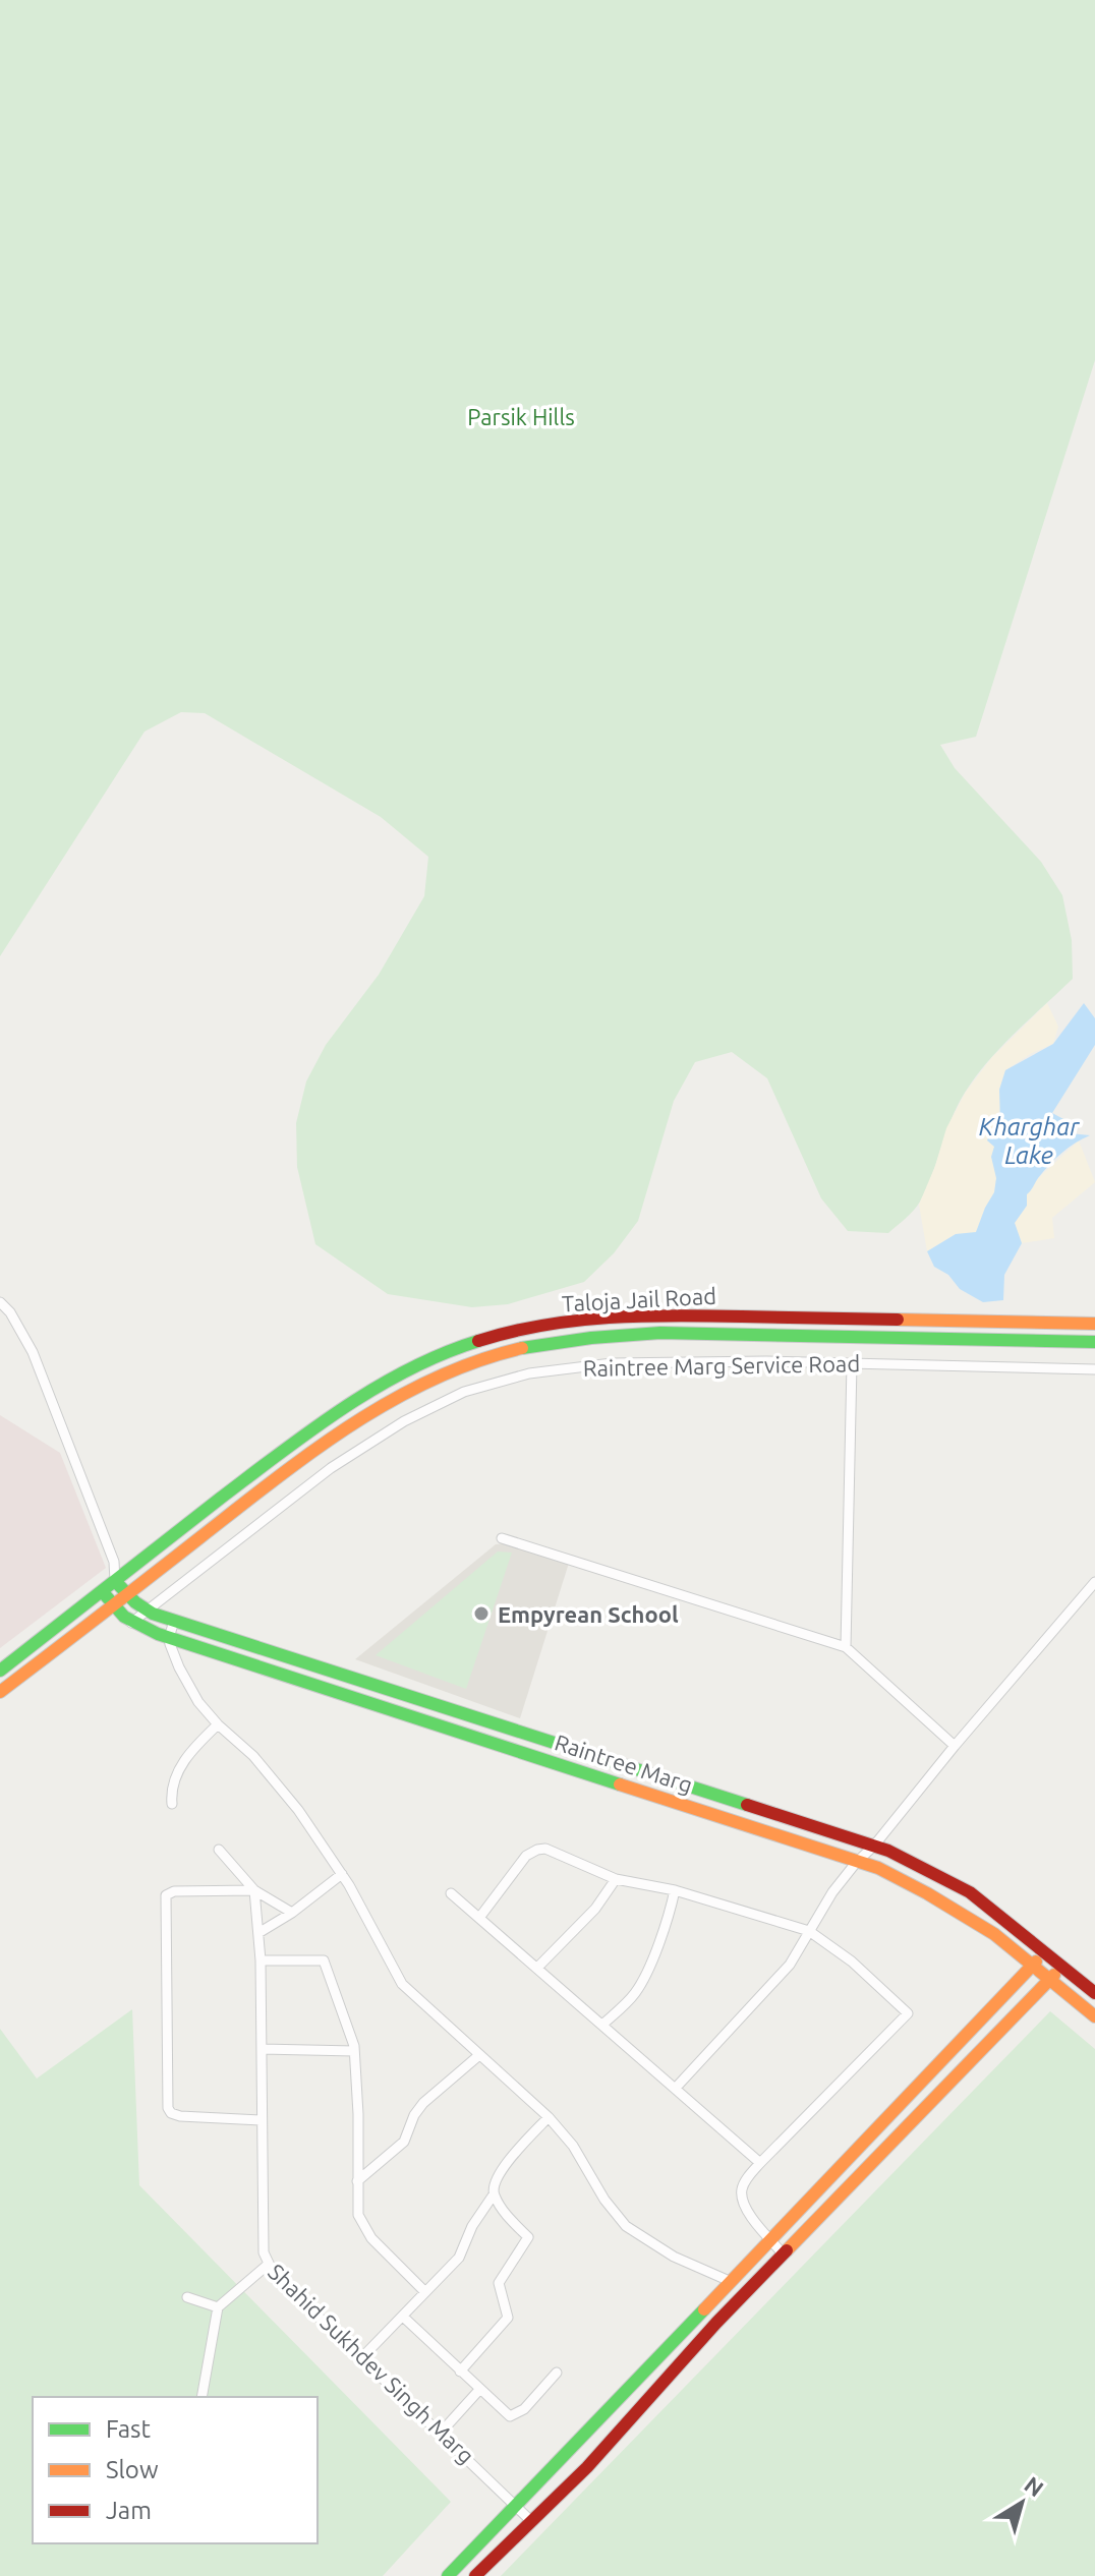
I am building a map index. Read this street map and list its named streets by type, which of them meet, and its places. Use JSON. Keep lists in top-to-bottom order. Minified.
{"streets":{"main road":["Taloja Jail Road","Raintree Marg"],"street":["Raintree Marg Service Road","Shahid Sukhdev Singh Marg"]},"crossings":[["Taloja Jail Road","Raintree Marg"],["Raintree Marg Service Road","Raintree Marg"]],"water":["Kharghar Lake"],"parks":["Parsik Hills"],"places":["Empyrean School"],"legend":["Fast","Slow","Jam"],"north":"top right"}
